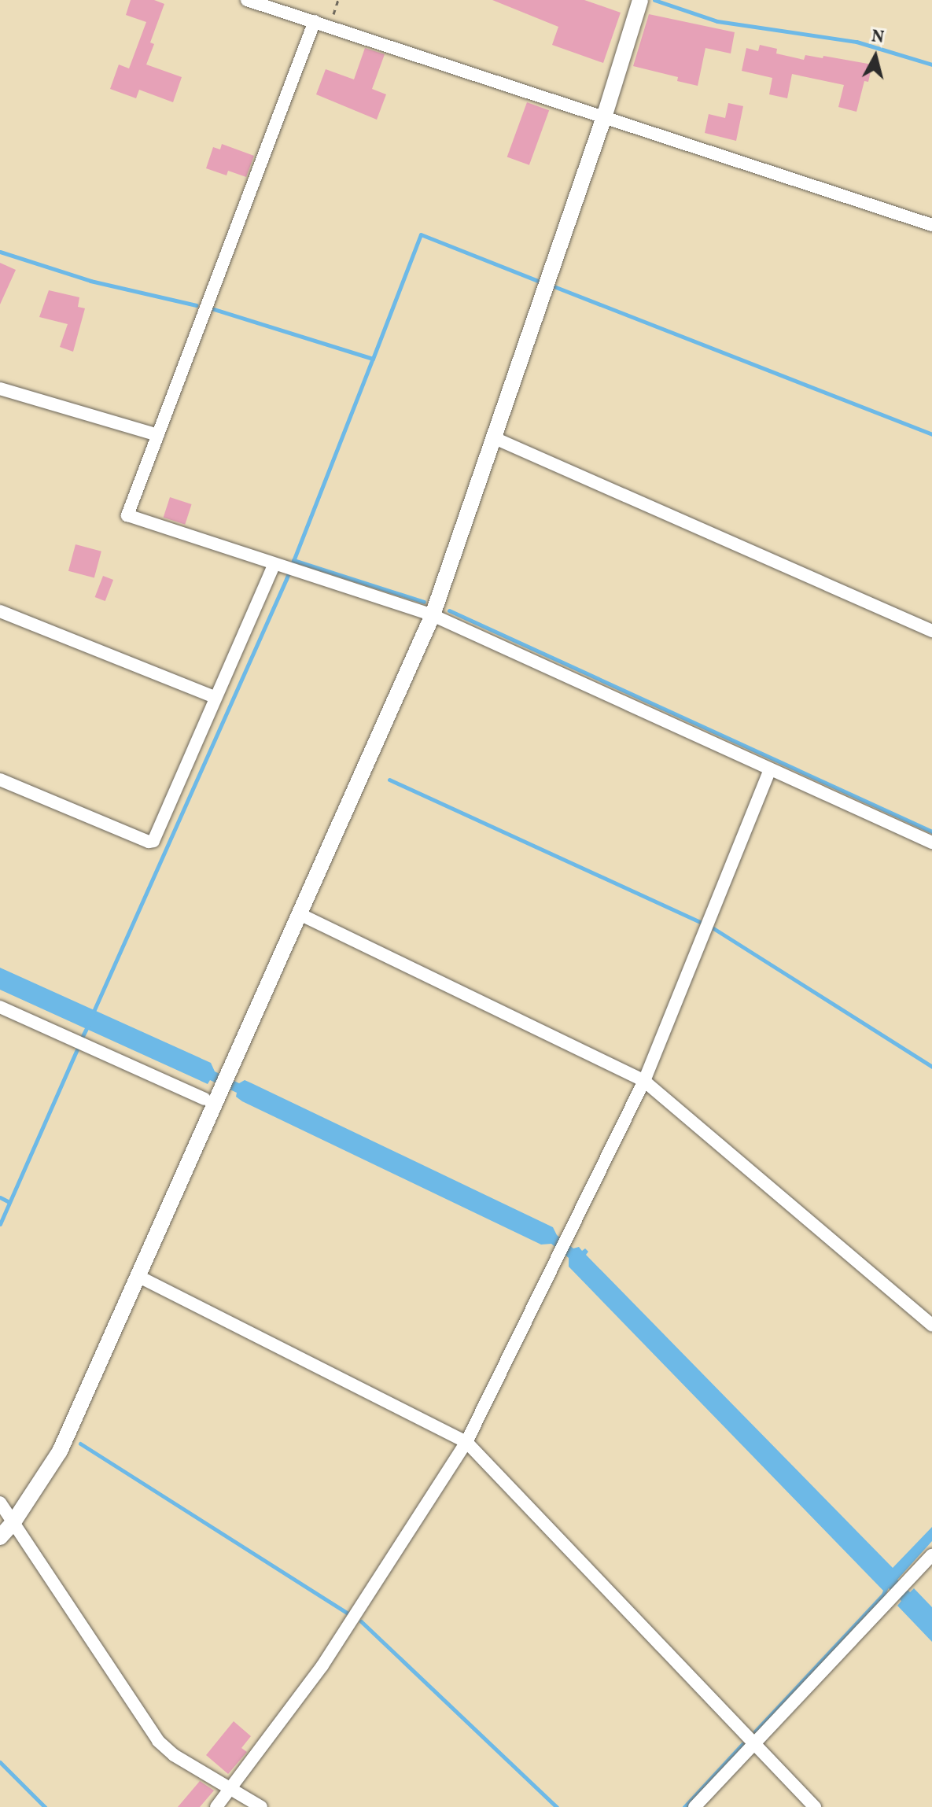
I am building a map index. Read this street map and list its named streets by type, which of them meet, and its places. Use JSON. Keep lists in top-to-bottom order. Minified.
{"north":"top"}
